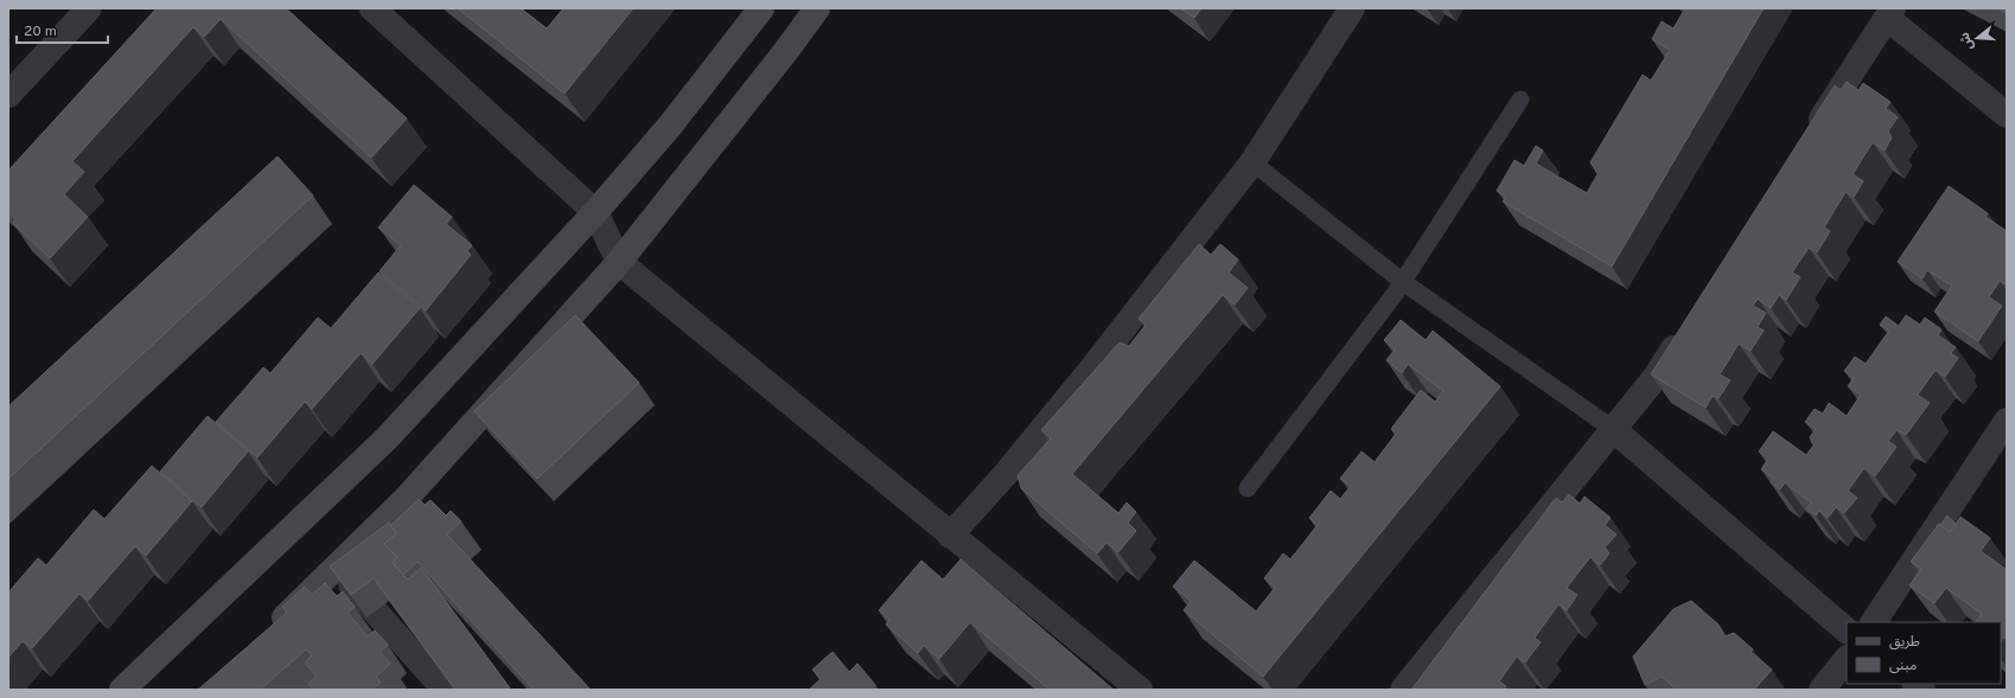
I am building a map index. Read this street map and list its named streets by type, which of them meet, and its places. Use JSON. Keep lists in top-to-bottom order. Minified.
{"legend":["طريق","مبنى"],"scale_bar":"20 m","north":"left"}
